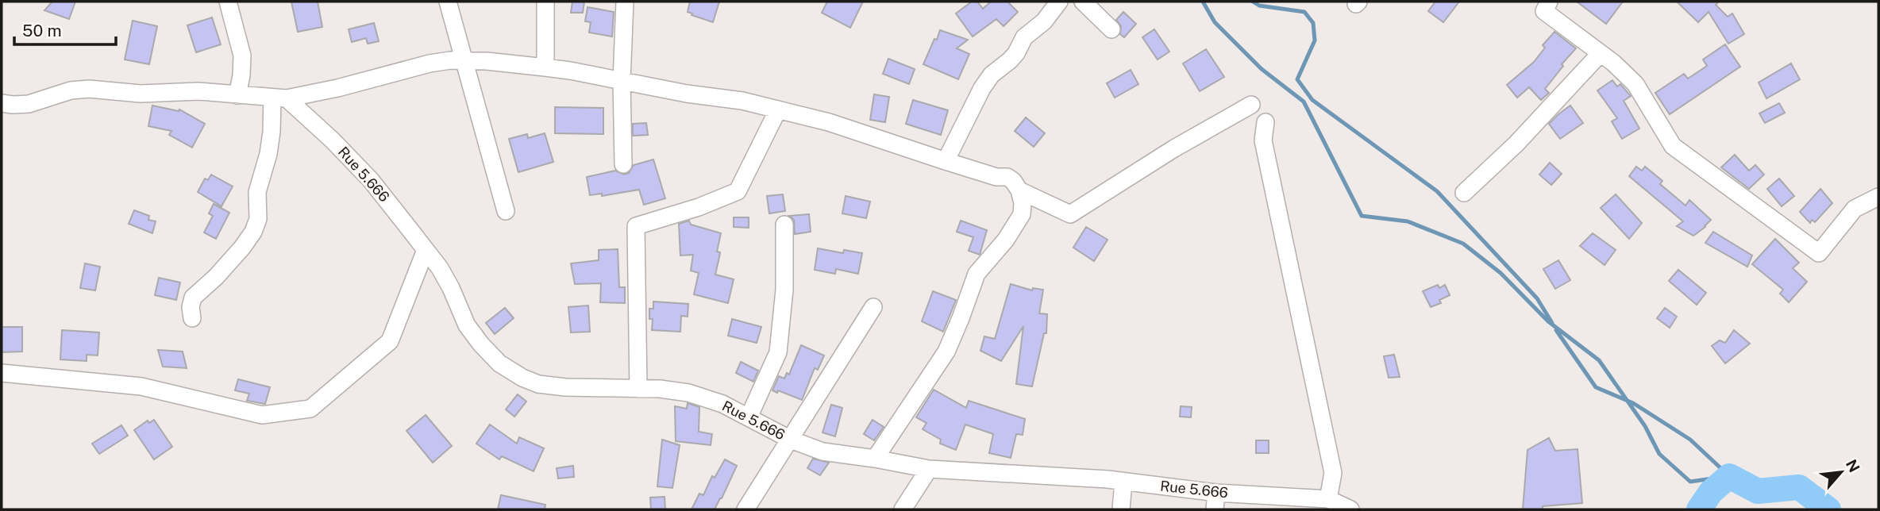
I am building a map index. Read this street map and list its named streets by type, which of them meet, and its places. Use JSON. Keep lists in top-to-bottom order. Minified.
{"streets":{"street":["Rue 5.666"]},"scale_bar":"50 m","north":"top right"}
